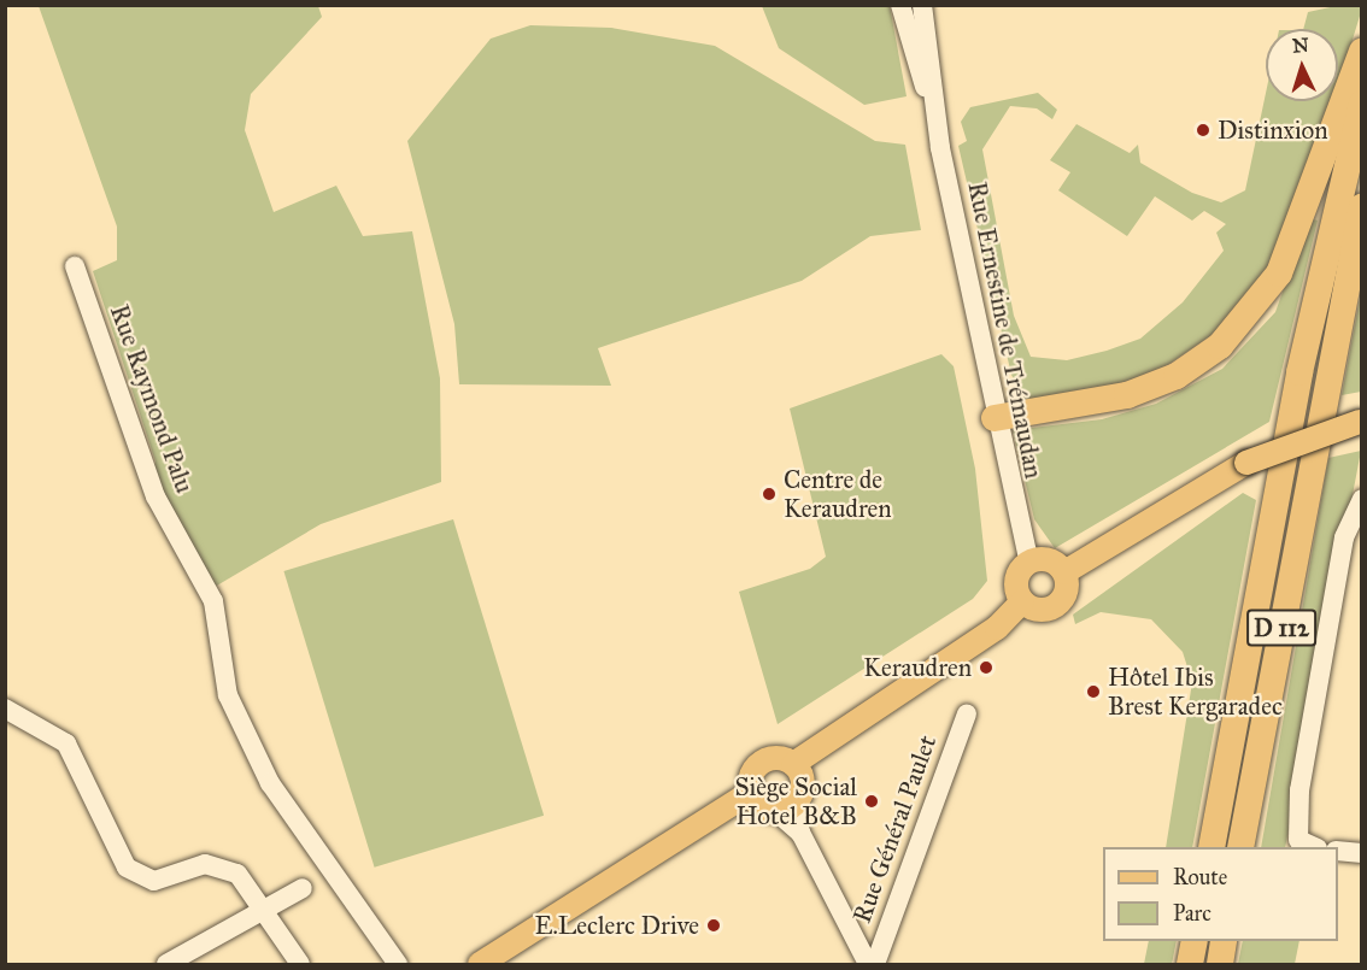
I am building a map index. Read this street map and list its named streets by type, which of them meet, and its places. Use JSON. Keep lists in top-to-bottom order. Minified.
{"streets":{"highway":["D 112"],"street":["Rue Ernestine de Trémaudan","Rue Raymond Palu","Rue Général Paulet"]},"places":["Distinxion","Centre de Keraudren","Keraudren","Hôtel Ibis Brest Kergaradec","Siège Social Hotel B&B","E.Leclerc Drive"],"legend":["Route","Parc"],"north":"top"}
